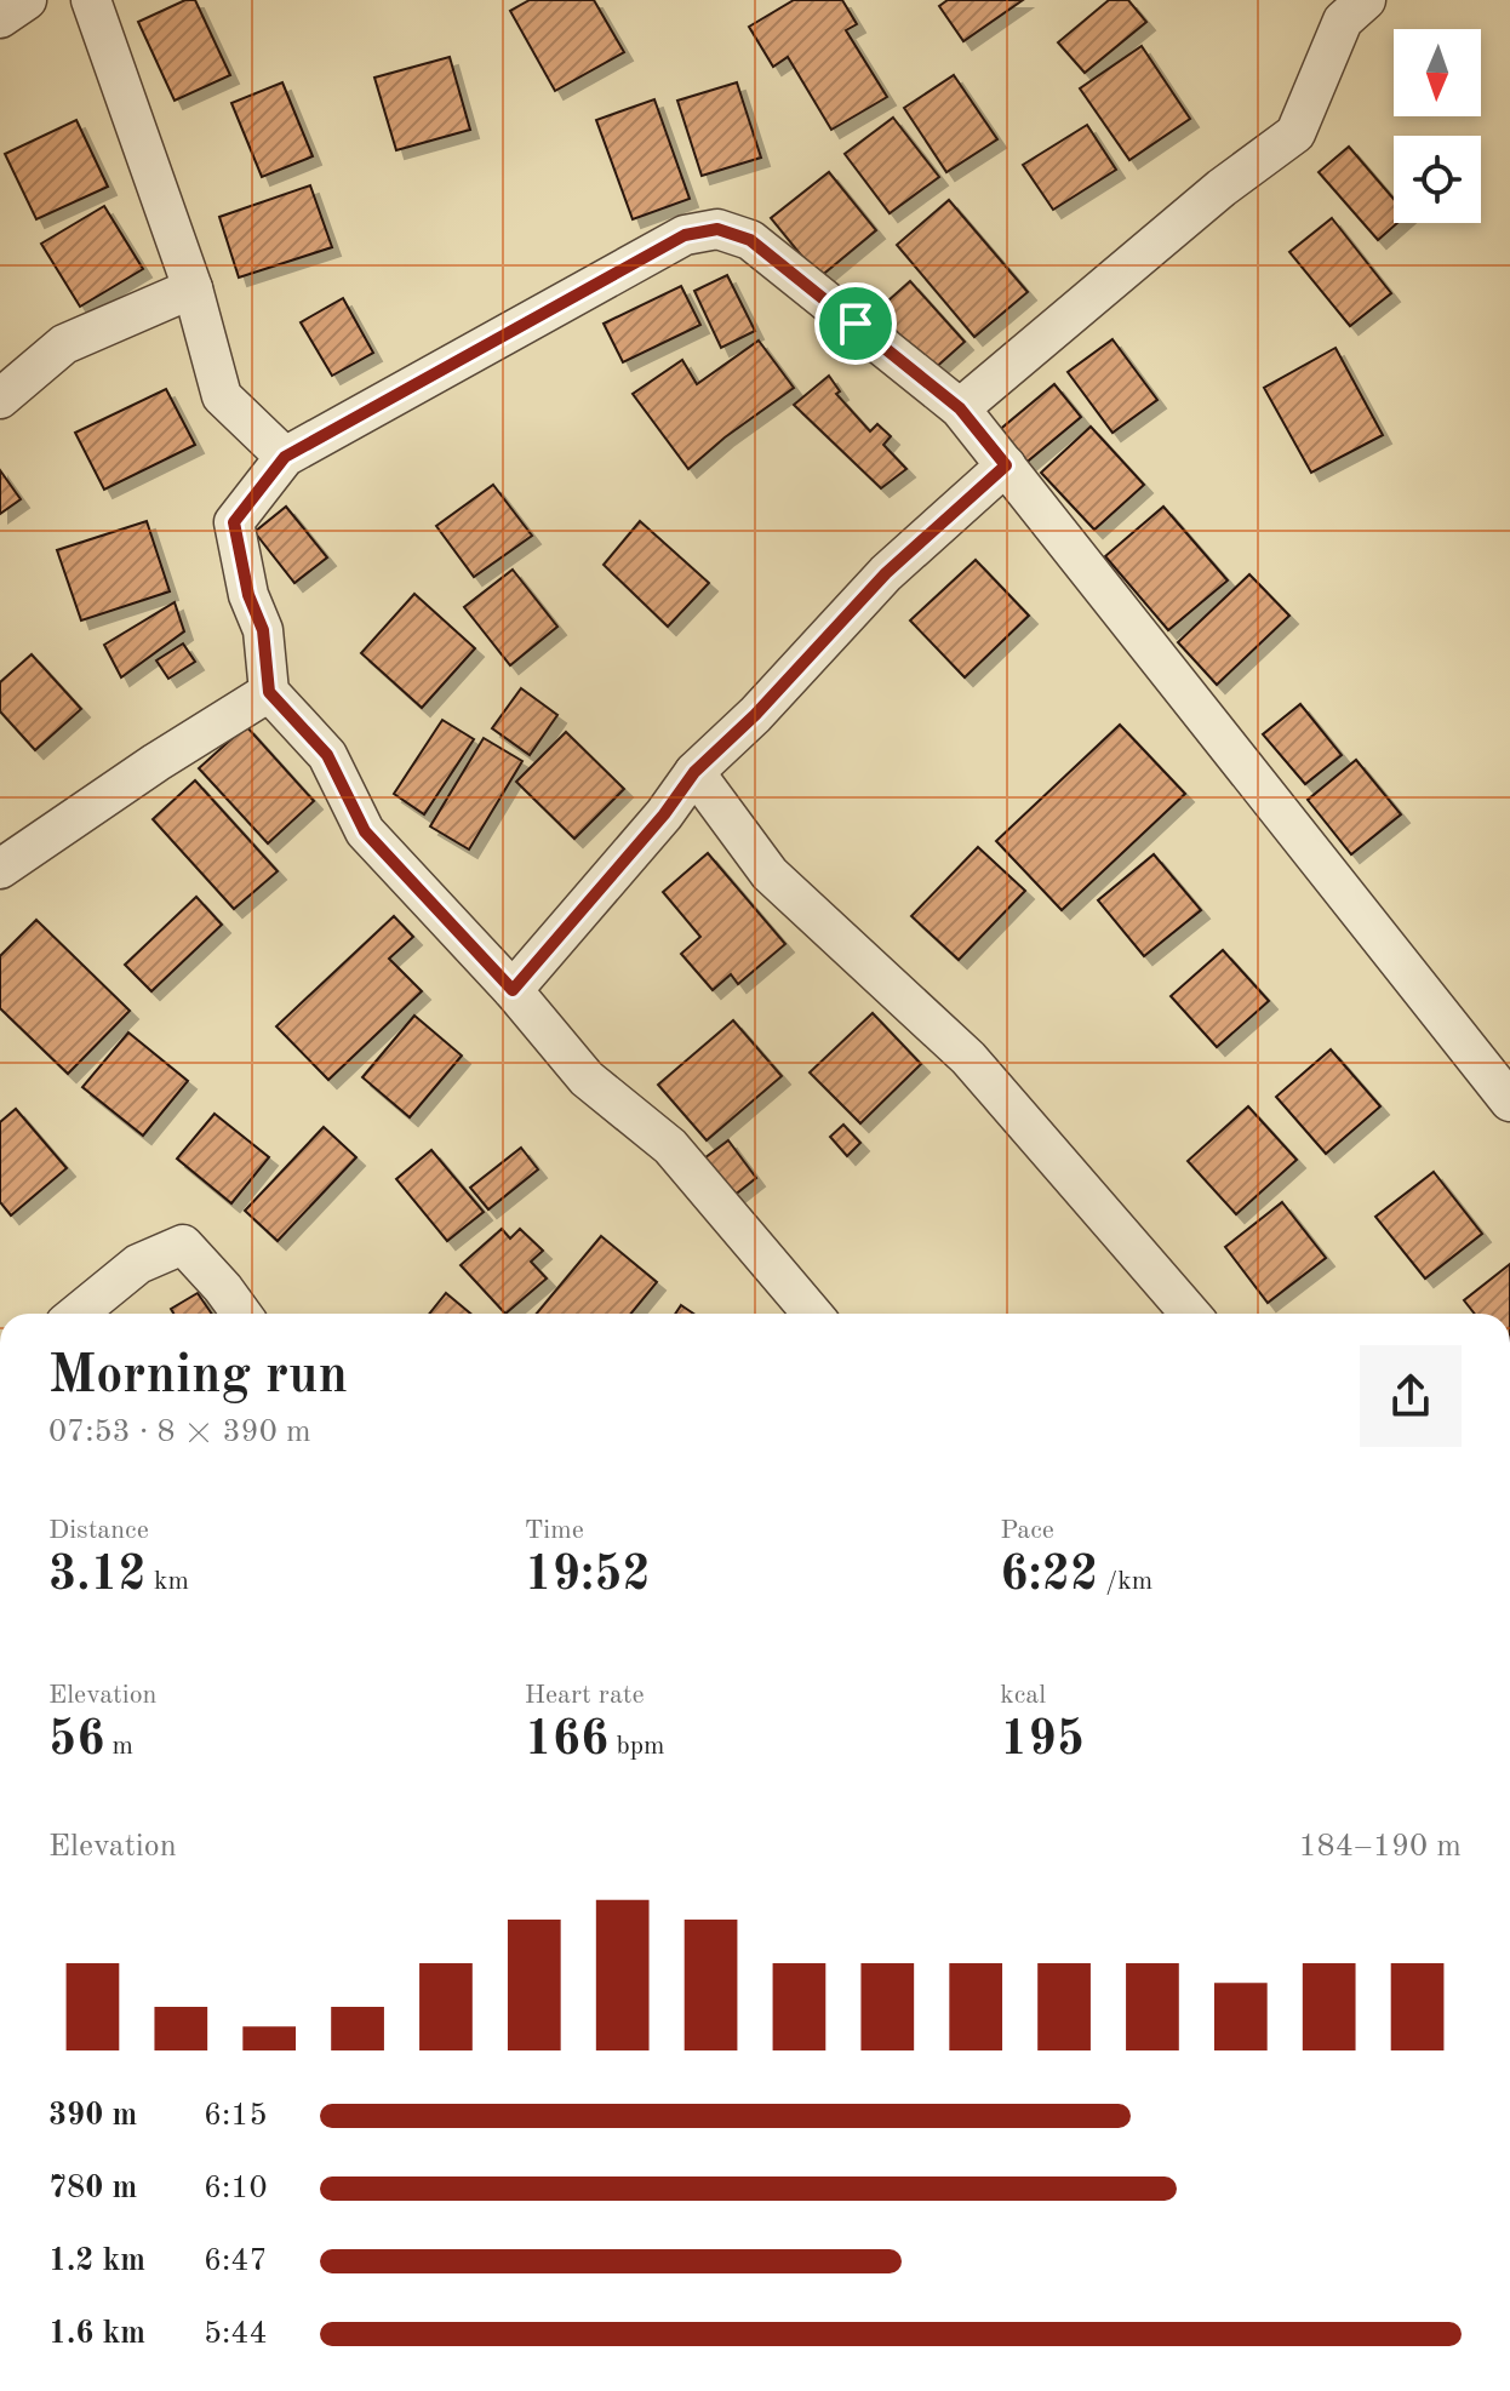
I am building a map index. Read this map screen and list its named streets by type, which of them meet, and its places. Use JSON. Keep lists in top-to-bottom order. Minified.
{"north":"bottom","page":{"heading":["Morning run","07:53 · 8 × 390 m"],"stats":[["Distance","3.12 km"],["Time","19:52"],["Pace","6:22 /km"],["Elevation","56 m"],["Heart rate","166 bpm"],["kcal","195"]],"chart":["Elevation","184–190 m"],"list":[{"name":"390 m","note":"6:15"},{"name":"780 m","note":"6:10"},{"name":"1.2 km","note":"6:47"},{"name":"1.6 km","note":"5:44"}]}}
